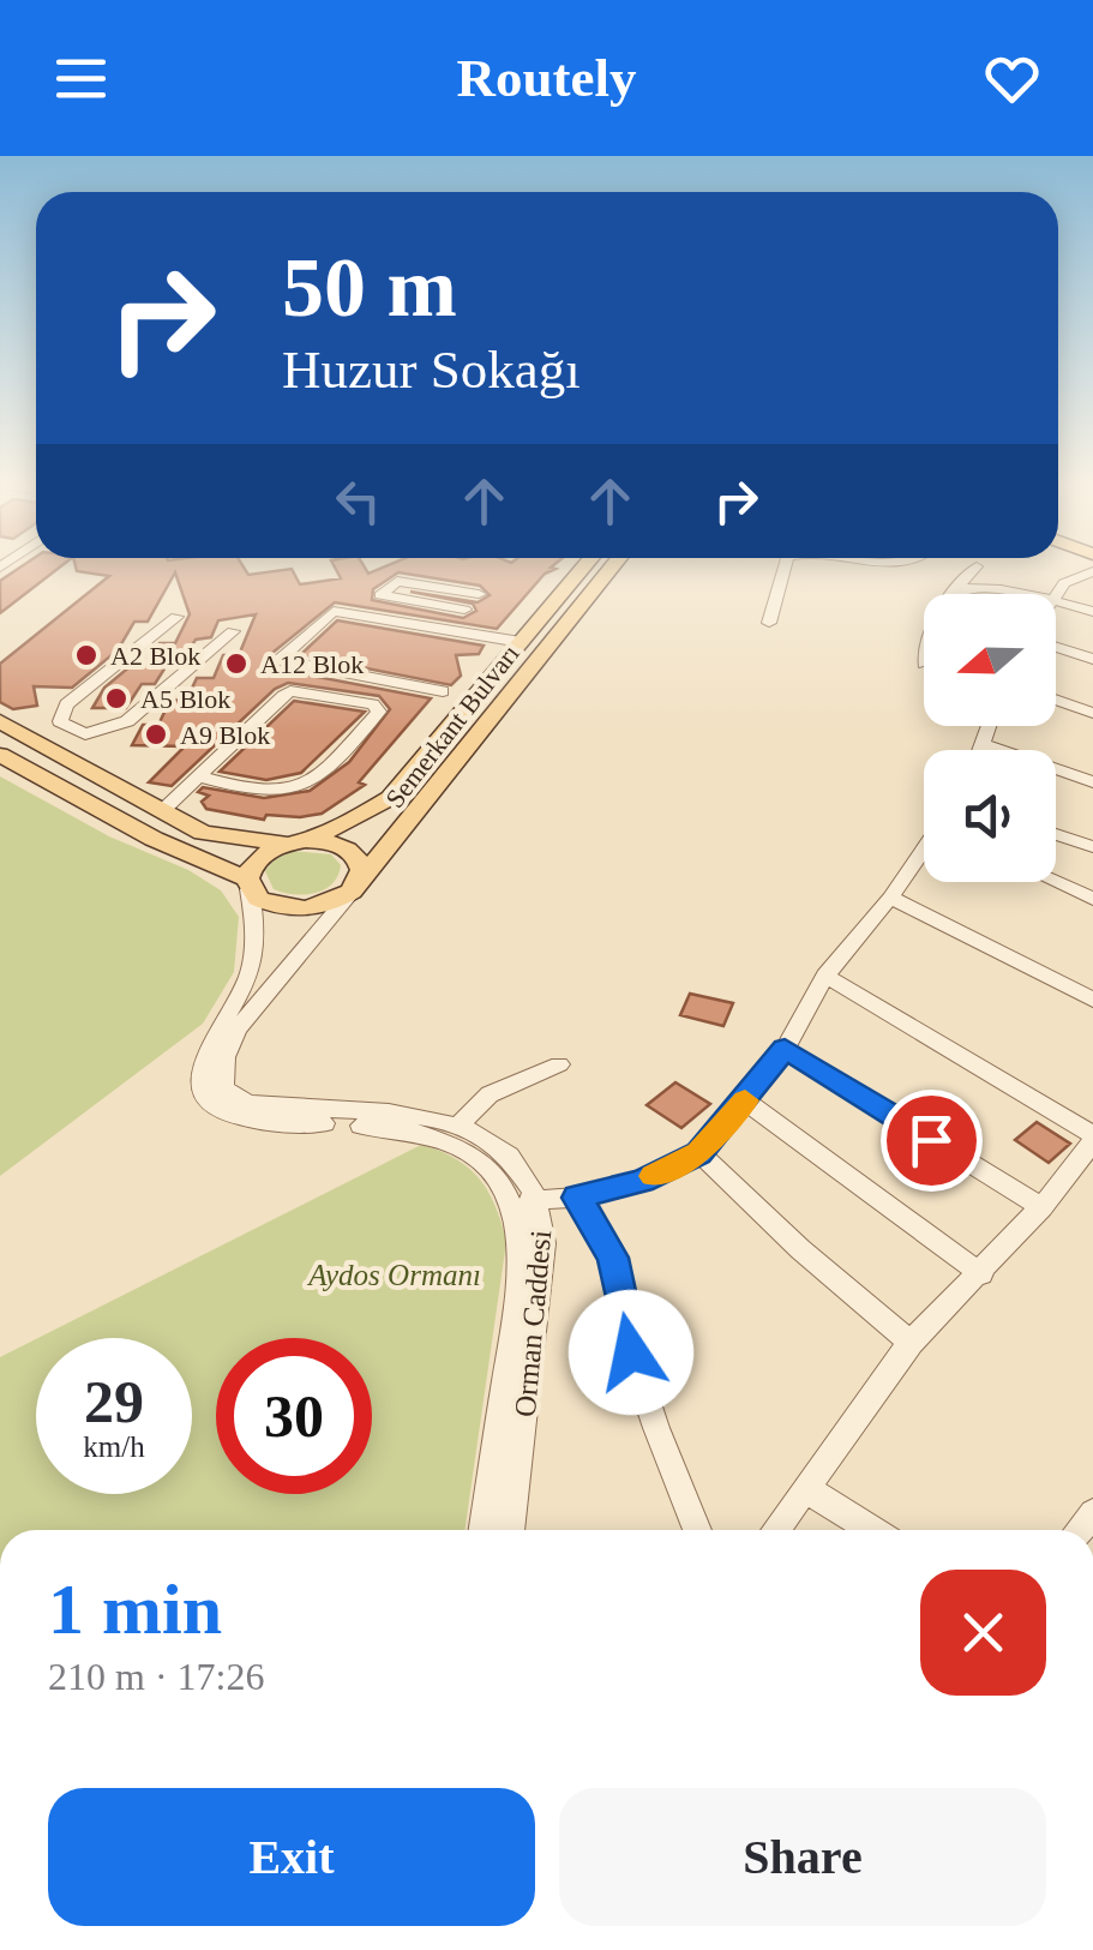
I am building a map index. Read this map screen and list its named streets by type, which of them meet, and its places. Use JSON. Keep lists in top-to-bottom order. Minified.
{"streets":{"main road":["Semerkant Bulvarı"],"street":["Orman Caddesi"]},"parks":["Aydos Ormanı"],"places":["A2 Blok","A12 Blok","A5 Blok","A9 Blok"],"north":"left","page":{"header":"Routely","turn":["50 m","Huzur Sokağı"],"speed":"29 km/h","limit":"30","heading":["1 min","210 m · 17:26"],"buttons":["Exit","Share"]}}
